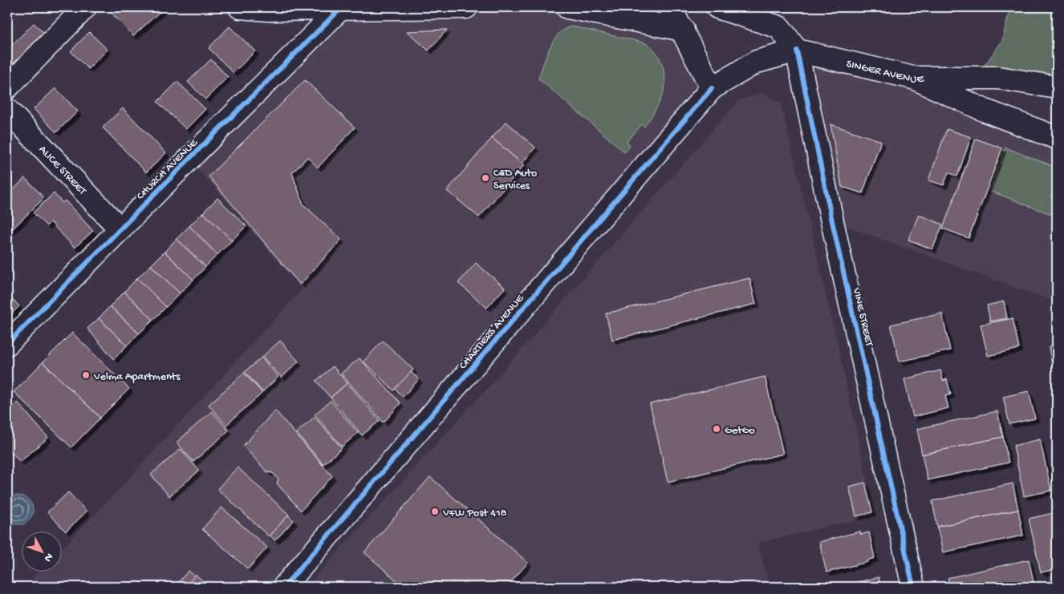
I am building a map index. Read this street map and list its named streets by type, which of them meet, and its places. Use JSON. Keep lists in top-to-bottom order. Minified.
{"streets":{"street":["SINGER AVENUE","CHURCH AVENUE","ALICE STREET","VINE STREET","CHARTIERS AVENUE"]},"crossings":[["SINGER AVENUE","VINE STREET"],["SINGER AVENUE","CHARTIERS AVENUE"],["CHURCH AVENUE","ALICE STREET"]],"places":["C&D Auto Services","Velma Apartments","GetGo","VFW Post 418"],"north":"bottom right"}
